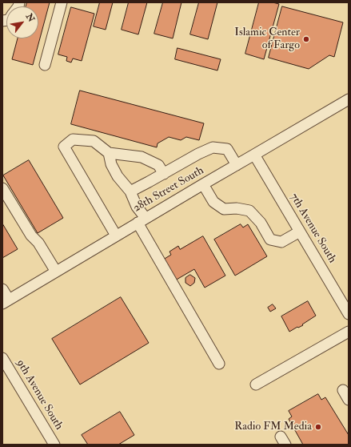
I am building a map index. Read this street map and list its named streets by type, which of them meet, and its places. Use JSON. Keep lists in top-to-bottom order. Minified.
{"streets":{"street":["28th Street South","7th Avenue South","9th Avenue South"]},"crossings":[["28th Street South","7th Avenue South"]],"places":["Islamic Center of Fargo","Radio FM Media"],"north":"top right"}
